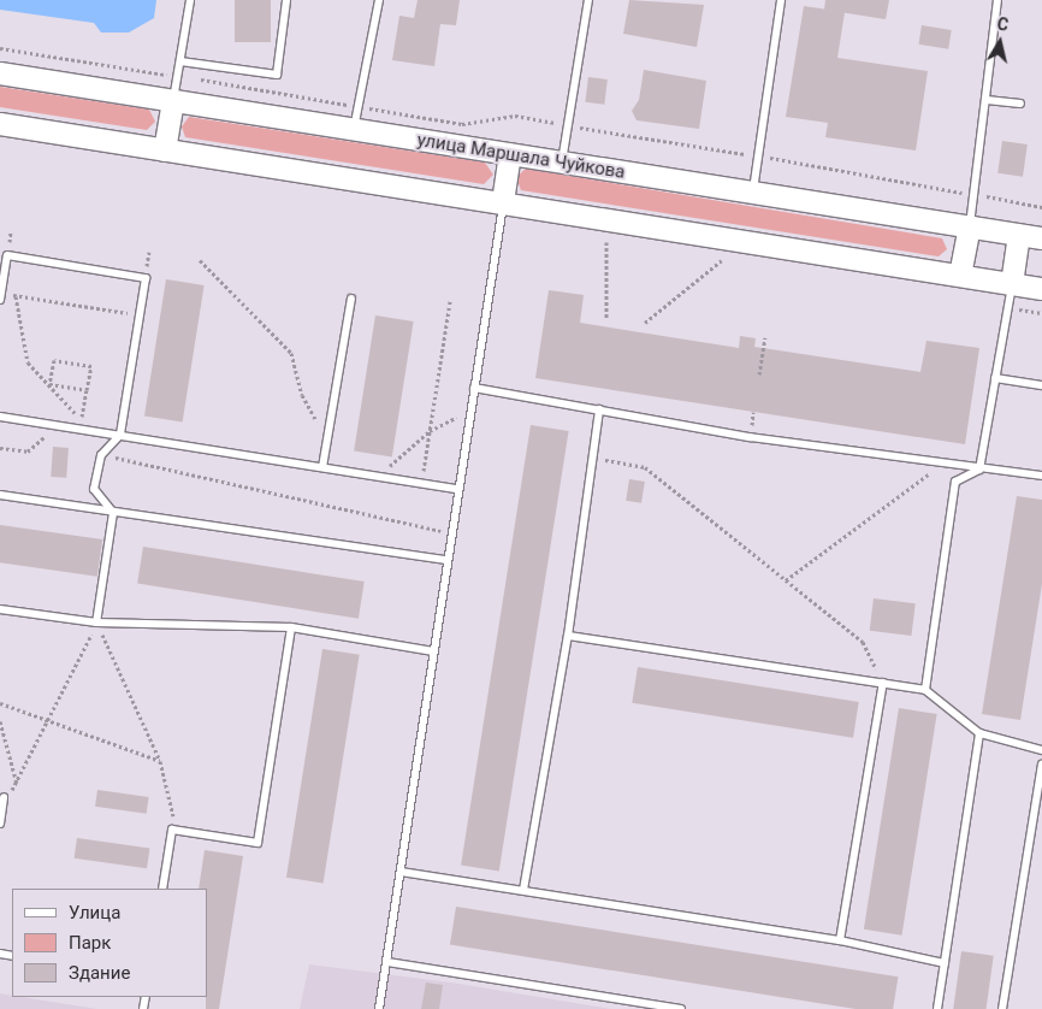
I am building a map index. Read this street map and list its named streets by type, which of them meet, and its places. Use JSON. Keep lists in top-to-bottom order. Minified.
{"streets":{"main road":["улица Маршала Чуйкова"]},"legend":["Улица","Парк","Здание"],"north":"top"}
